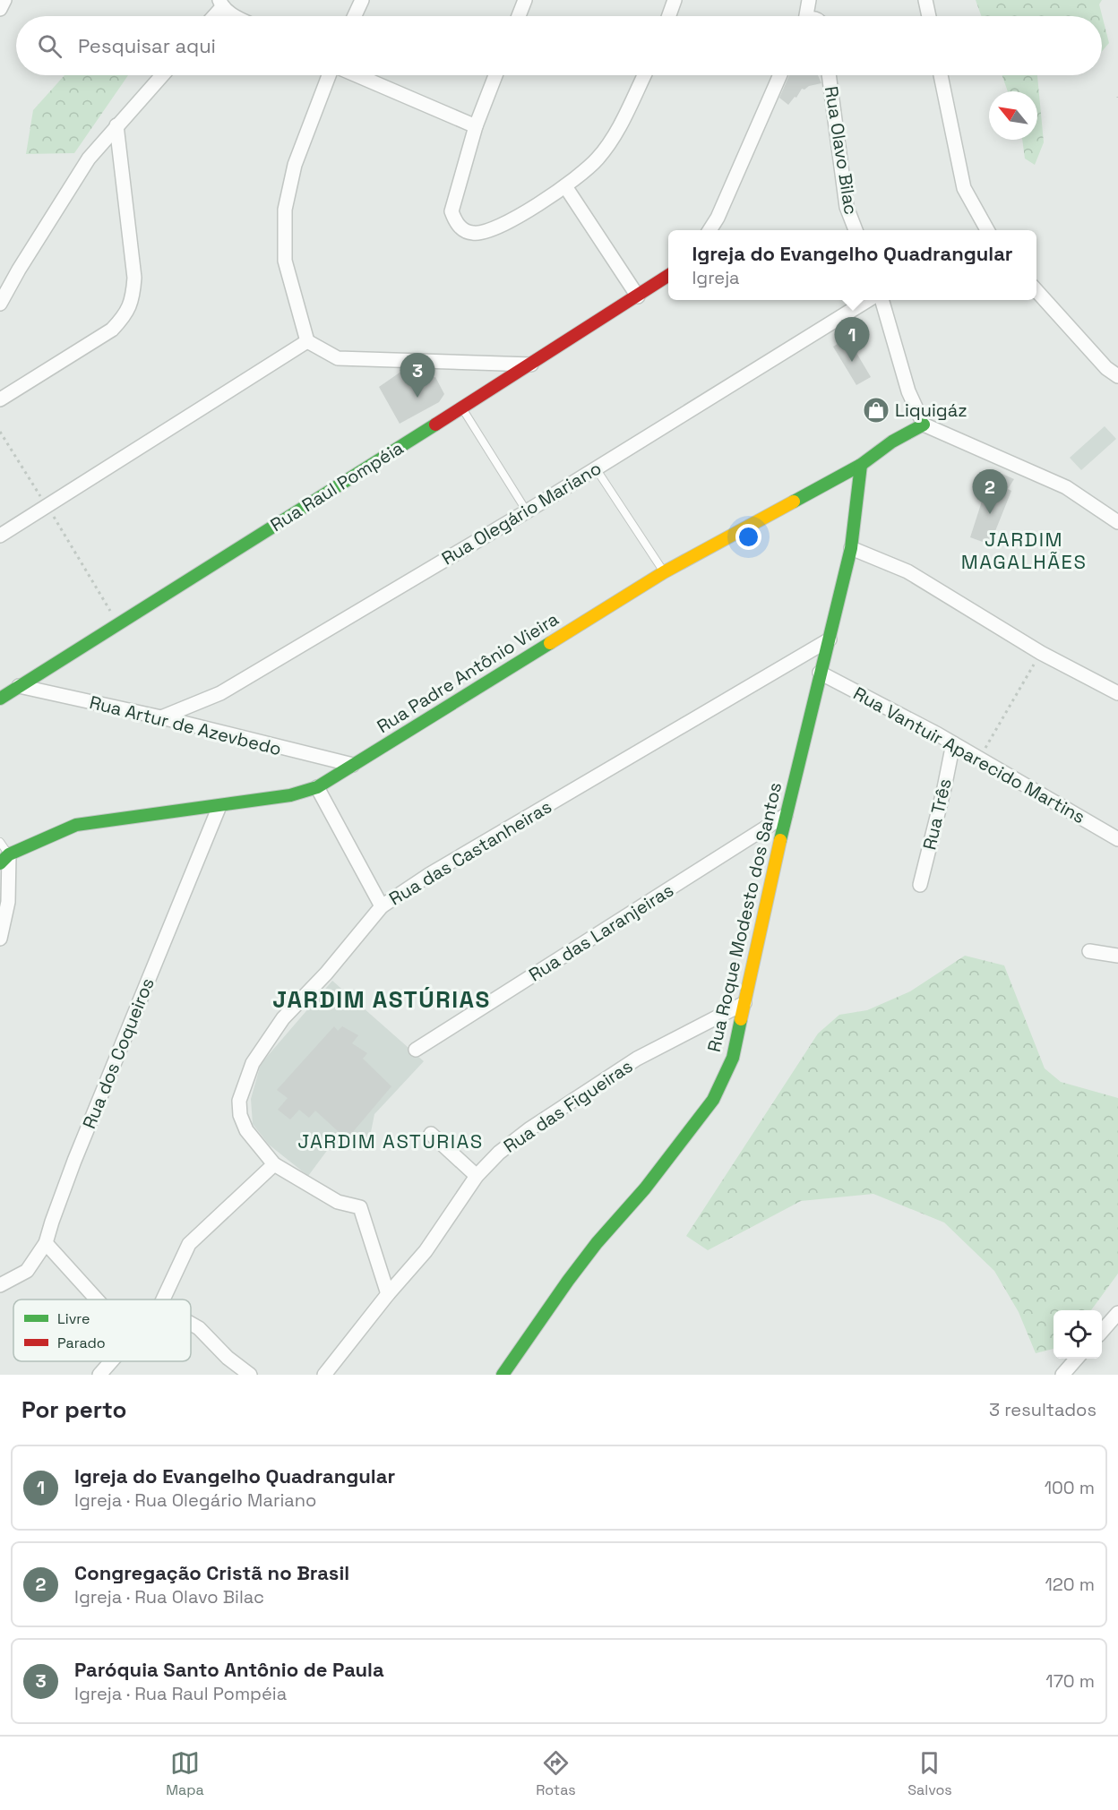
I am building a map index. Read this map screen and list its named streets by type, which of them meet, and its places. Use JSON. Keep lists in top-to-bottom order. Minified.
{"streets":{"street":["Rua Olavo Bilac","Rua Raul Pompéia","Rua Olegário Mariano","Rua Padre Antônio Vieira","Rua Artur de Azevbedo","Rua Vantuir Aparecido Martins","Rua Três","Rua das Castanheiras","Rua Roque Modesto dos Santos","Rua das Laranjeiras","Rua dos Coqueiros","Rua das Figueiras"]},"crossings":[["Rua Raul Pompéia","Rua Artur de Azevbedo"],["Rua Olegário Mariano","Rua Artur de Azevbedo"],["Rua Padre Antônio Vieira","Rua Artur de Azevbedo"],["Rua Padre Antônio Vieira","Rua Roque Modesto dos Santos"],["Rua Padre Antônio Vieira","Rua dos Coqueiros"],["Rua Vantuir Aparecido Martins","Rua Três"],["Rua Vantuir Aparecido Martins","Rua Roque Modesto dos Santos"],["Rua das Castanheiras","Rua Roque Modesto dos Santos"],["Rua das Castanheiras","Rua das Figueiras"],["Rua Roque Modesto dos Santos","Rua das Laranjeiras"],["Rua Roque Modesto dos Santos","Rua das Figueiras"]],"districts":["JARDIM MAGALHÃES","JARDIM ASTÚRIAS","JARDIM ASTURIAS"],"places":{"shop":["Liquigáz"]},"legend":["Livre","Parado"],"north":"top left","page":{"search":"Pesquisar aqui","popup":["Igreja do Evangelho Quadrangular","Igreja"],"pins":["1","3","2"],"heading":["Por perto","3 resultados"],"list":[{"mark":"1","name":"Igreja do Evangelho Quadrangular","note":"Igreja · Rua Olegário Mariano","value":"100 m"},{"mark":"2","name":"Congregação Cristã no Brasil","note":"Igreja · Rua Olavo Bilac","value":"120 m"},{"mark":"3","name":"Paróquia Santo Antônio de Paula","note":"Igreja · Rua Raul Pompéia","value":"170 m"}],"nav":["Mapa","Rotas","Salvos"]}}
